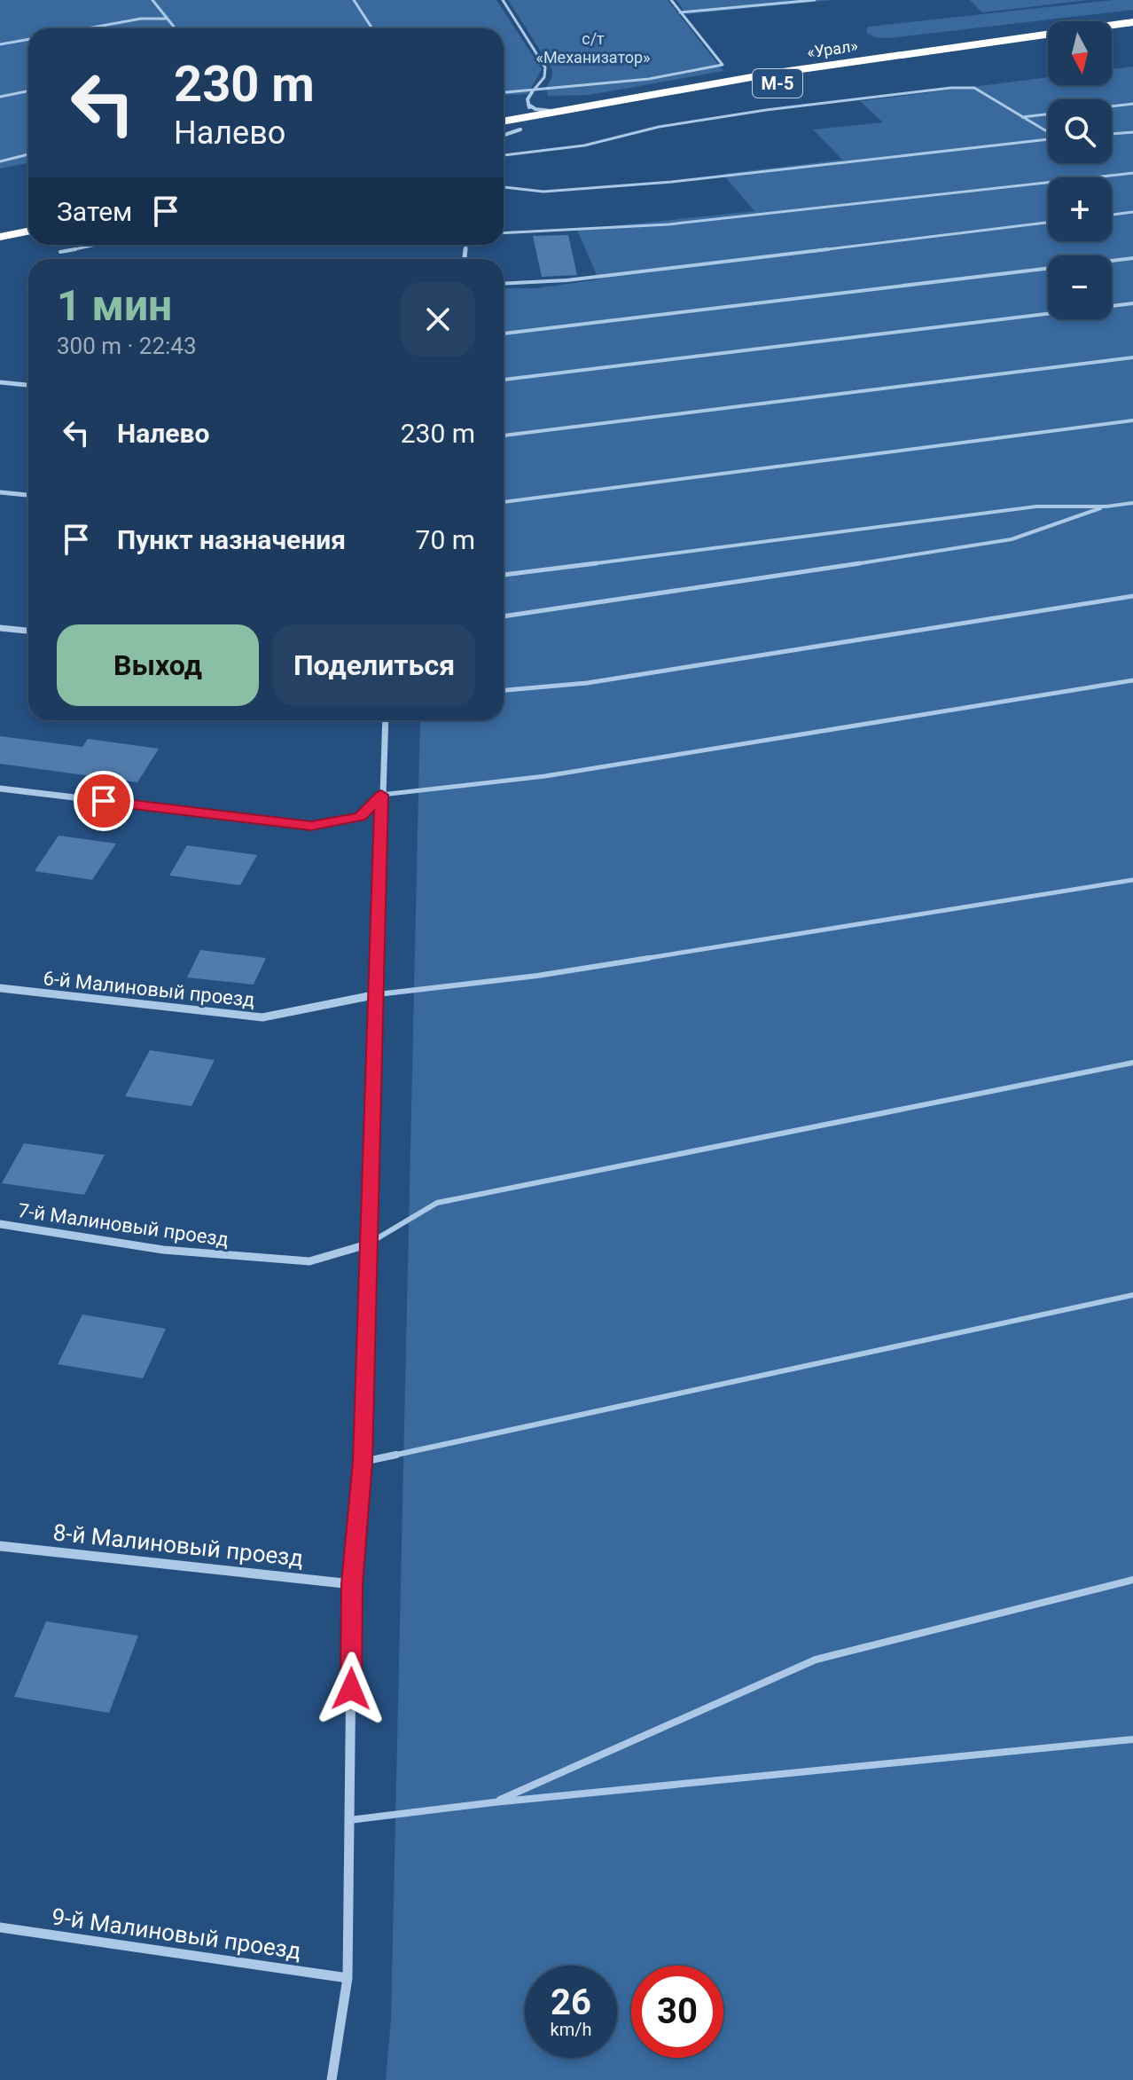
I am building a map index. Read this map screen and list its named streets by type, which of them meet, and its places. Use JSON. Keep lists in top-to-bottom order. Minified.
{"streets":{"highway":["«Урал»","М-5"],"street":["6-й Малиновый проезд","7-й Малиновый проезд","8-й Малиновый проезд","9-й Малиновый проезд"]},"parks":["с/т «Механизатор»"],"north":"bottom","page":{"map_buttons":["+","−"],"turn":["230 m","Налево"],"then":"Затем","heading":["1 мин","300 m · 22:43"],"list":[{"name":"Налево","value":"230 m"},{"name":"Пункт назначения","value":"70 m"}],"buttons":["Выход","Поделиться"],"speed":"26 km/h","limit":"30"}}
